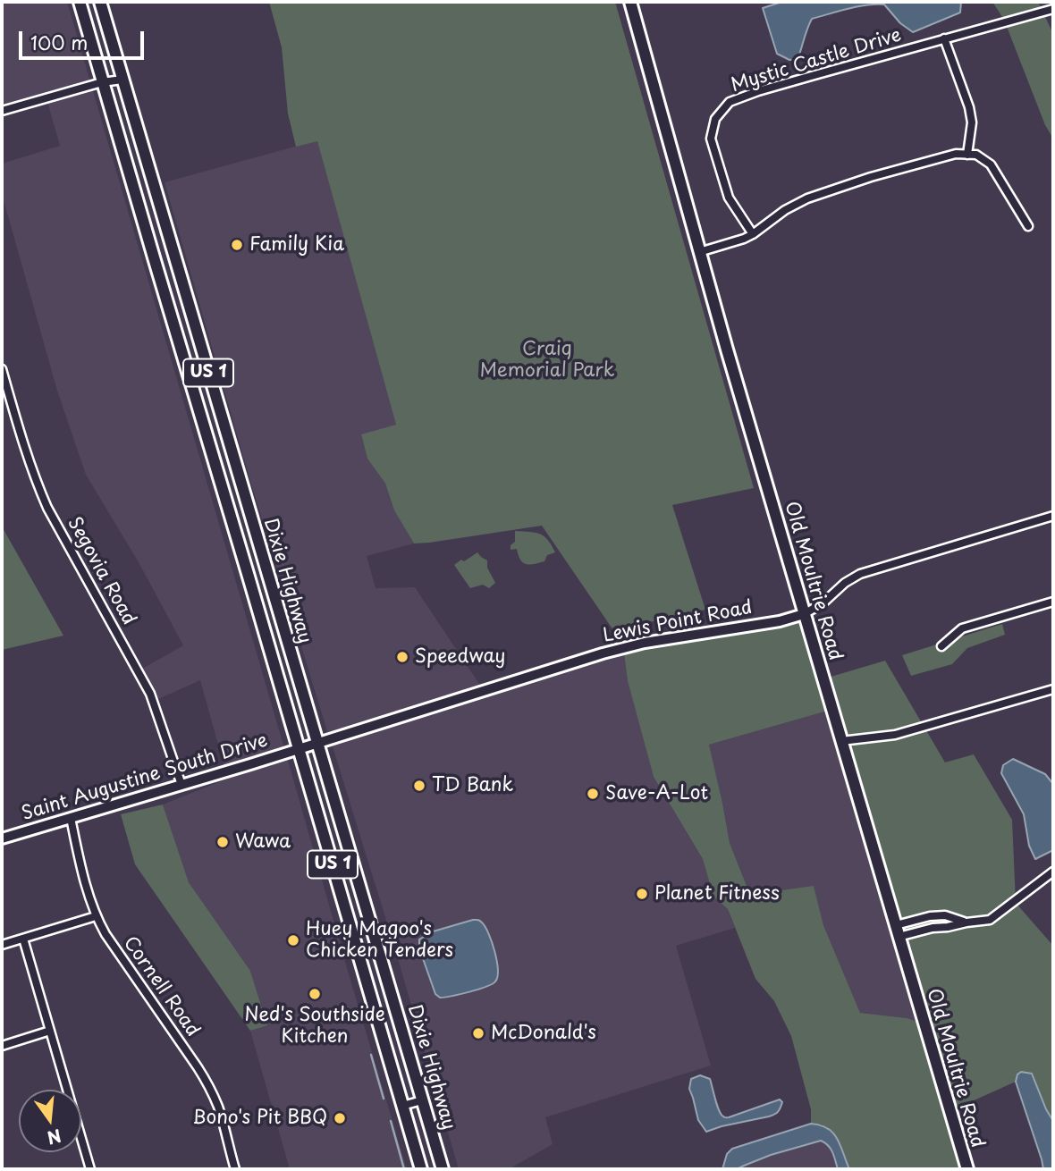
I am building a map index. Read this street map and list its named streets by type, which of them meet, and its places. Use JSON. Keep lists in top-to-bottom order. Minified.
{"streets":{"main road":["US 1","Dixie Highway","Old Moultrie Road"],"street":["Mystic Castle Drive","Segovia Road","Lewis Point Road","Saint Augustine South Drive","Cornell Road"]},"crossings":[["US 1","Dixie Highway"],["Segovia Road","Saint Augustine South Drive"],["Dixie Highway","Lewis Point Road"],["Dixie Highway","Saint Augustine South Drive"],["Old Moultrie Road","Lewis Point Road"],["Lewis Point Road","Saint Augustine South Drive"],["Saint Augustine South Drive","Cornell Road"]],"parks":["Craig Memorial Park"],"places":["Family Kia","Speedway","TD Bank","Save-A-Lot","Wawa","Planet Fitness","Huey Magoo's Chicken Tenders","Ned's Southside Kitchen","McDonald's","Bono's Pit BBQ"],"scale_bar":"100 m","north":"bottom"}
